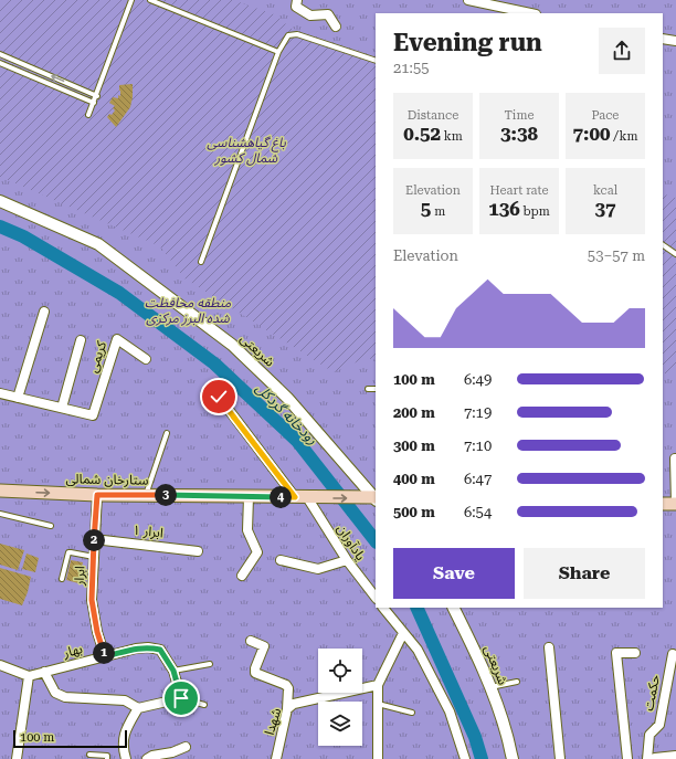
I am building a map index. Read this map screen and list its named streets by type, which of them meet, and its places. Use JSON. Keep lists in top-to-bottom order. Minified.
{"streets":{"main road":["ستارخان شمالی"],"street":["شریعتی","کریمی","ابرار ۱","یادآوران","ابرار","بهار","حکمت","شهدا"]},"crossings":[["شریعتی","ستارخان شمالی"],["ستارخان شمالی","یادآوران"],["ستارخان شمالی","ابرار"],["ابرار ۱","ابرار"],["ابرار","بهار"]],"one_way":["ستارخان شمالی"],"water":["رودخانه گردکل"],"parks":["باغ گیاهشناسی شمال کشور","منطقه محافظت شده البرز مرکزی"],"scale_bar":"100 m","page":{"heading":["Evening run","21:55"],"stats":[["Distance","0.52 km"],["Time","3:38"],["Pace","7:00 /km"],["Elevation","5 m"],["Heart rate","136 bpm"],["kcal","37"]],"chart":["Elevation","53–57 m"],"list":[{"name":"100 m","note":"6:49"},{"name":"200 m","note":"7:19"},{"name":"300 m","note":"7:10"},{"name":"400 m","note":"6:47"},{"name":"500 m","note":"6:54"}],"pins":["3","4","2","1"],"buttons":["Save","Share"],"scale":"100 m"}}
